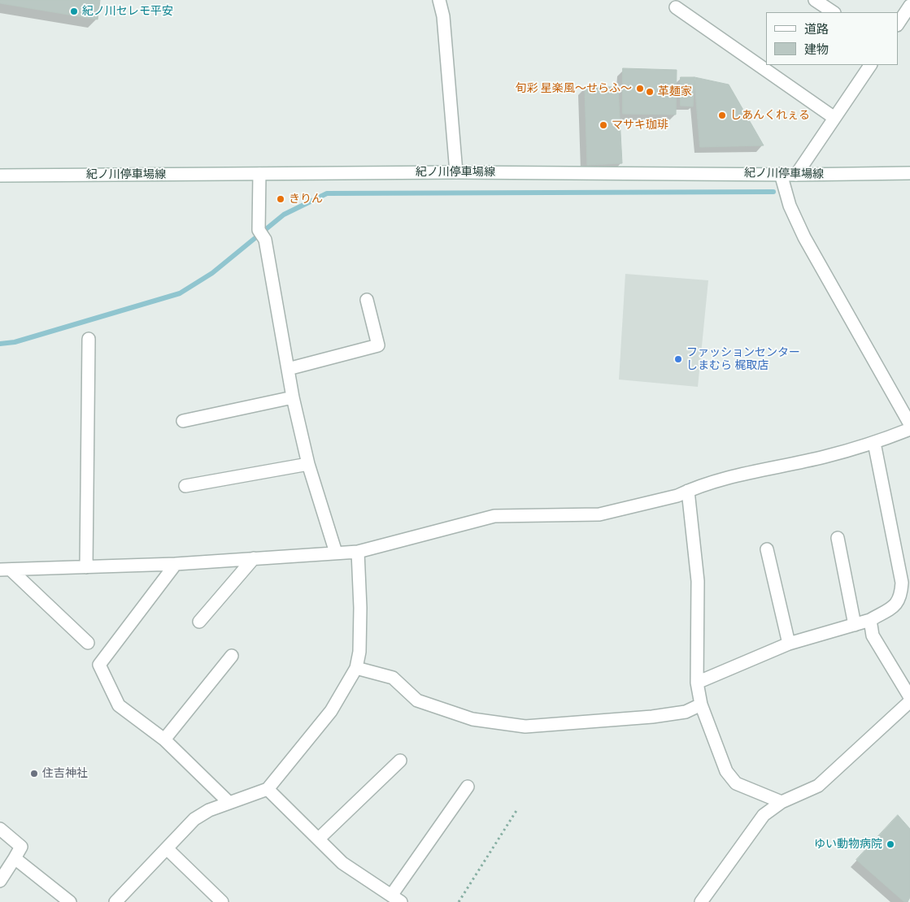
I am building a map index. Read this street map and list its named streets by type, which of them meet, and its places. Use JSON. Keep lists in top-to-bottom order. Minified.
{"streets":{"street":["紀ノ川停車場線"]},"places":["紀ノ川セレモ平安","旬彩 星楽風～せらふ～","革麺家","しあんくれぇる","マサキ珈琲","きりん","ファッションセンター しまむら 梶取店","住吉神社","ゆい動物病院"],"legend":["道路","建物"]}
